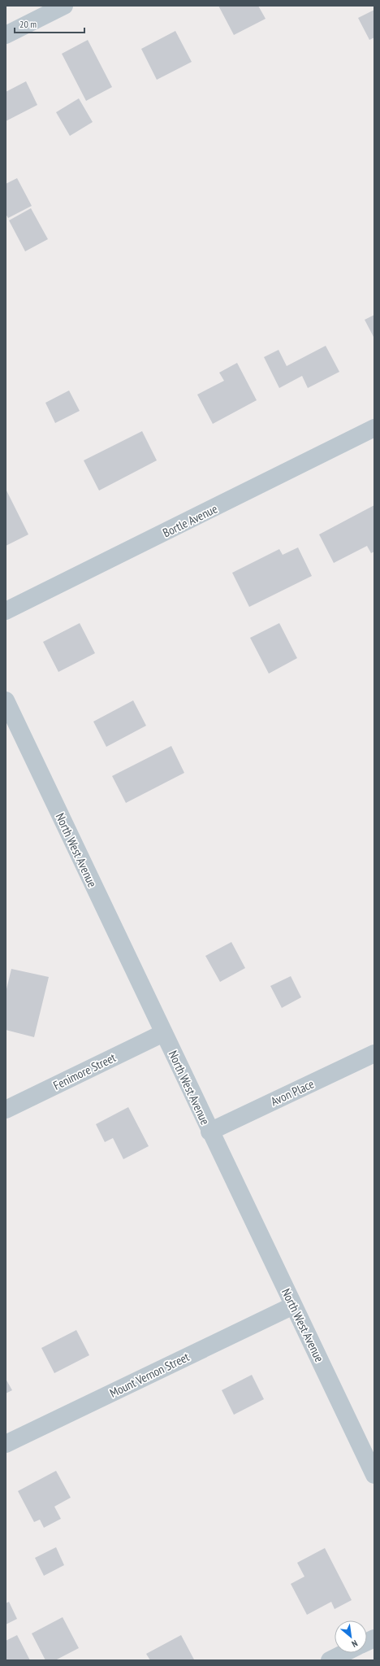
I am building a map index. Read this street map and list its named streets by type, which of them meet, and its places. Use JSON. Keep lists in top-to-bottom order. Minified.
{"streets":{"street":["Bortle Avenue","North West Avenue","Fenimore Street","Avon Place","Mount Vernon Street"]},"crossings":[["North West Avenue","Fenimore Street"],["North West Avenue","Avon Place"],["North West Avenue","Mount Vernon Street"]],"scale_bar":"20 m","north":"bottom right"}
